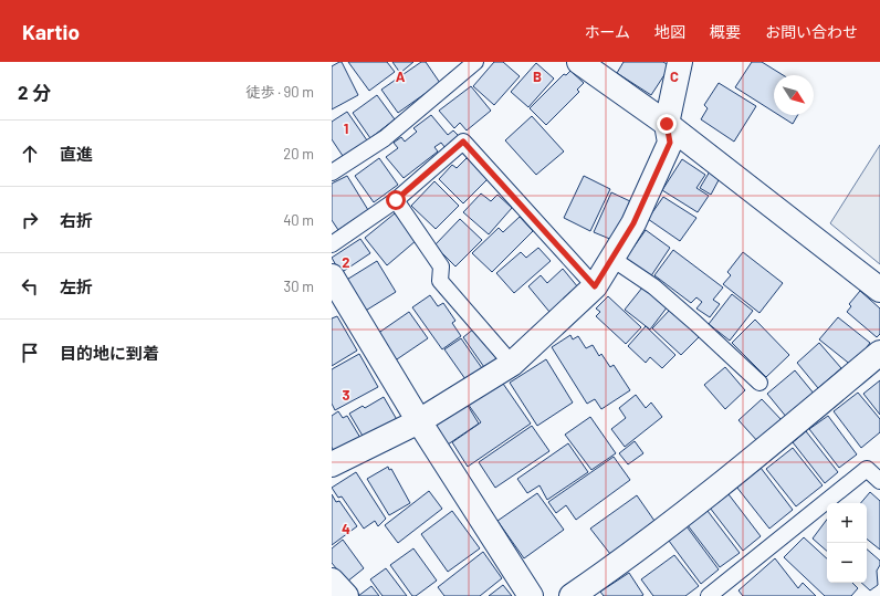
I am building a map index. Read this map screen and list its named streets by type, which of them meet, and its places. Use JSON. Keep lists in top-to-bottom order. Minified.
{"north":"bottom right","page":{"header":"Kartio","nav":["ホーム","地図","概要","お問い合わせ"],"heading":["2 分","徒歩 · 90 m"],"list":[["直進","20 m"],["右折","40 m"],["左折","30 m"],"目的地に到着"],"map_buttons":["+","−"]},"grid":{"columns":["A","B","C"],"rows":["1","2","3","4"]}}
